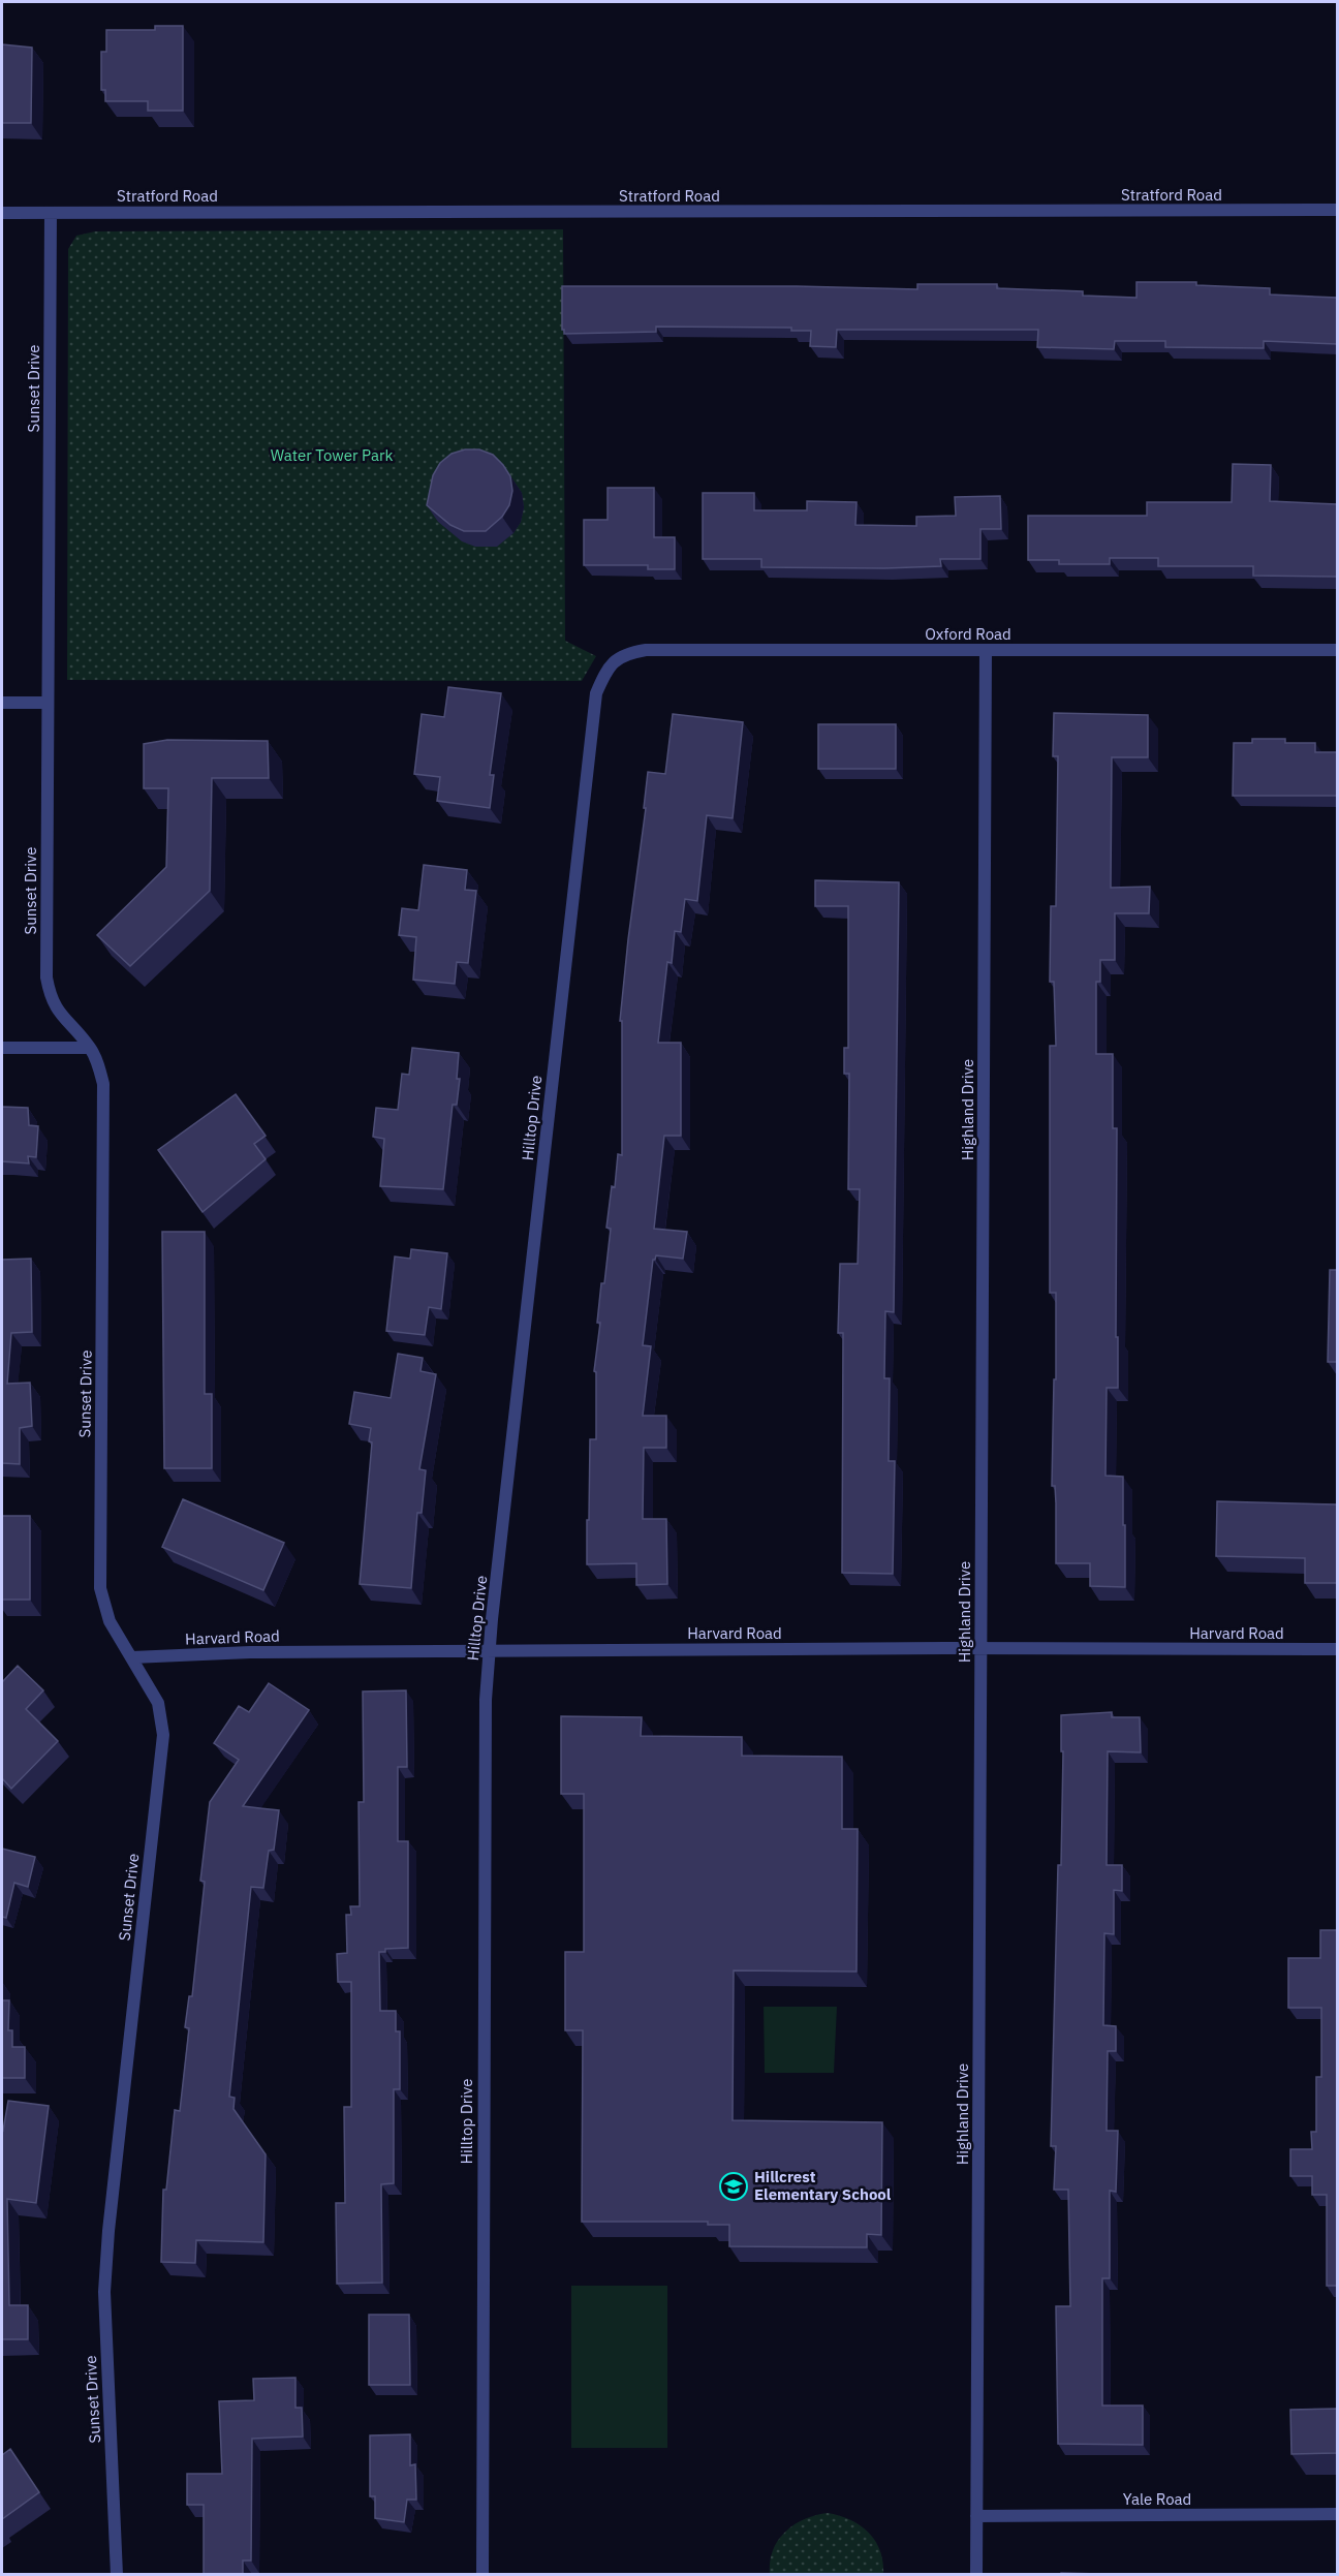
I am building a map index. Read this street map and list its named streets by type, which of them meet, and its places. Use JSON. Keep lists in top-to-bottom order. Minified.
{"streets":{"street":["Stratford Road","Sunset Drive","Oxford Road","Highland Drive","Hilltop Drive","Harvard Road","Yale Road"]},"crossings":[["Stratford Road","Sunset Drive"],["Sunset Drive","Harvard Road"],["Oxford Road","Highland Drive"],["Oxford Road","Hilltop Drive"],["Highland Drive","Harvard Road"],["Highland Drive","Yale Road"],["Hilltop Drive","Harvard Road"]],"parks":["Water Tower Park"],"places":{"school or university":["Hillcrest Elementary School"]}}
